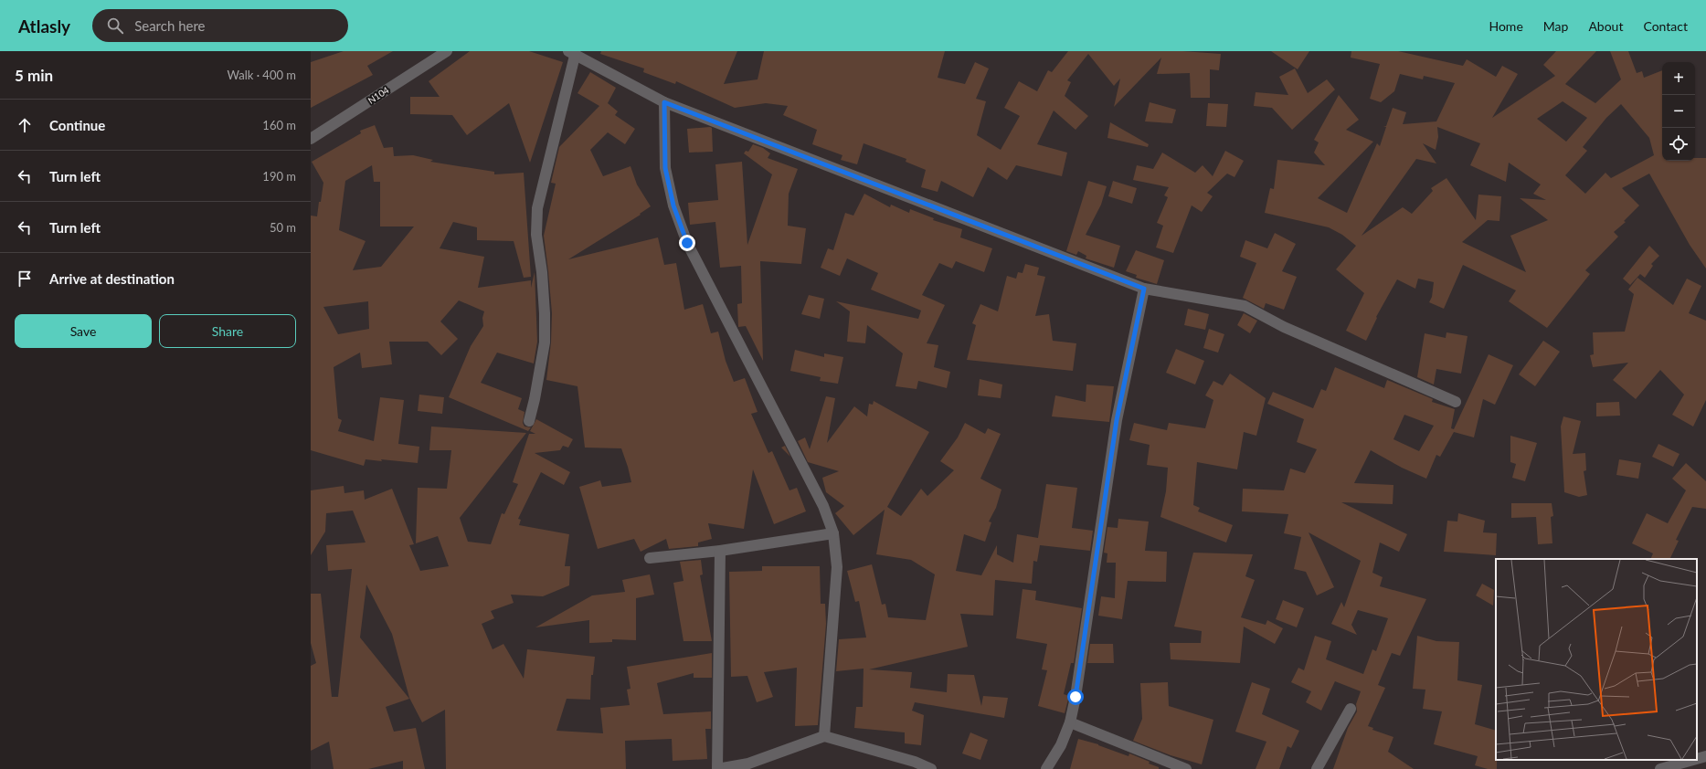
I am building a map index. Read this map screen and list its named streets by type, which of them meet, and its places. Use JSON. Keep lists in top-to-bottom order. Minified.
{"streets":{"street":["N104"]},"page":{"header":"Atlasly","search":"Search here","nav":["Home","Map","About","Contact"],"heading":["5 min","Walk · 400 m"],"map_buttons":["+","−"],"list":[["Continue","160 m"],["Turn left","190 m"],["Turn left","50 m"],"Arrive at destination"],"buttons":["Save","Share"]}}
